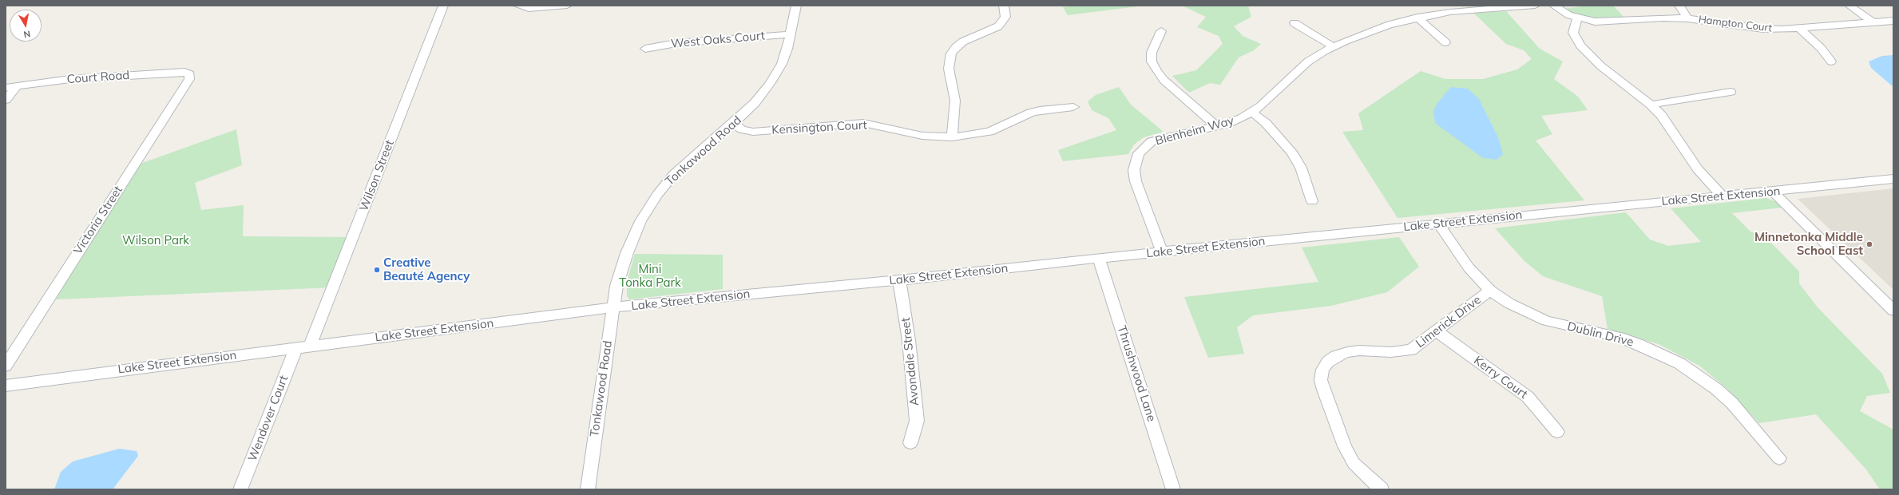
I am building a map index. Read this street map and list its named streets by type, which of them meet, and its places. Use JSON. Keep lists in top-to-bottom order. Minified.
{"streets":{"street":["Hampton Court","West Oaks Court","Court Road","Kensington Court","Blenheim Way","Tonkawood Road","Wilson Street","Lake Street Extension","Victoria Street","Limerick Drive","Dublin Drive","Avondale Street","Thrushwood Lane","Kerry Court","Wendover Court"]},"crossings":[["West Oaks Court","Tonkawood Road"],["Court Road","Victoria Street"],["Kensington Court","Tonkawood Road"],["Blenheim Way","Lake Street Extension"],["Tonkawood Road","Lake Street Extension"],["Wilson Street","Lake Street Extension"],["Wilson Street","Wendover Court"],["Lake Street Extension","Dublin Drive"],["Lake Street Extension","Avondale Street"],["Lake Street Extension","Thrushwood Lane"],["Lake Street Extension","Wendover Court"],["Limerick Drive","Dublin Drive"],["Limerick Drive","Kerry Court"]],"parks":["Wilson Park","Mini Tonka Park"],"places":["Minnetonka Middle School East","Creative Beauté Agency"],"north":"bottom"}
